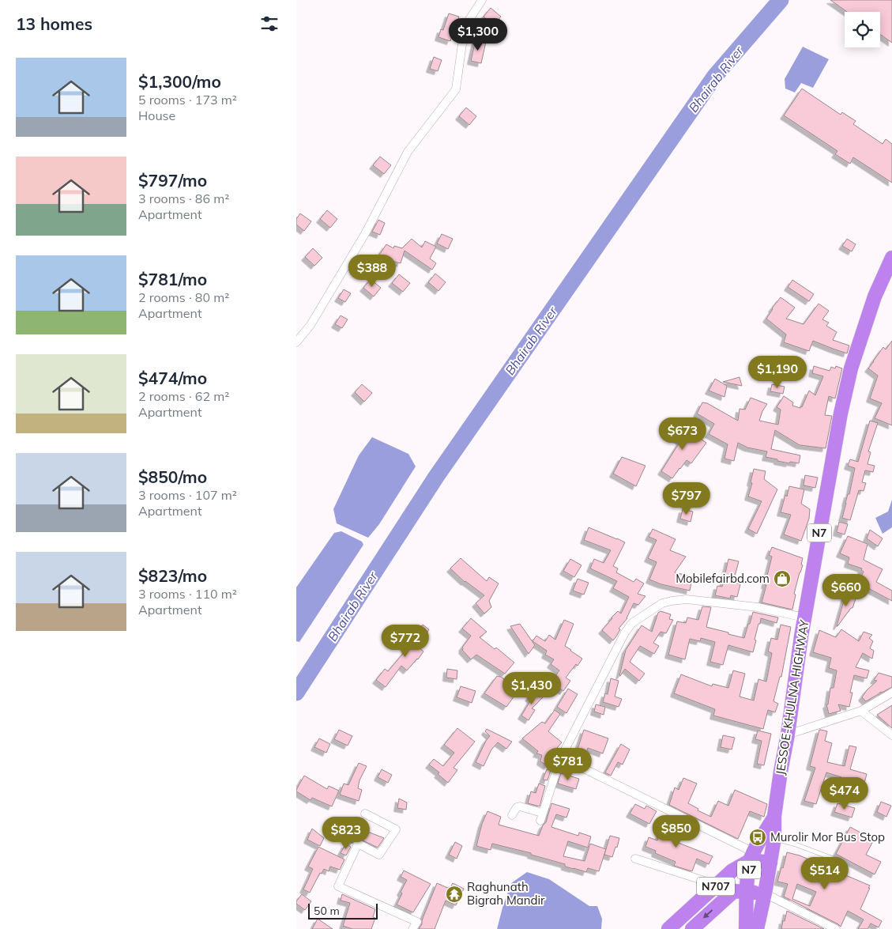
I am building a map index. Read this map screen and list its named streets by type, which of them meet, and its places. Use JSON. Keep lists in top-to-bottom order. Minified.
{"streets":{"highway":["N7","JESSOE-KHULNA HIGHWAY","N707"]},"crossings":[["N7","JESSOE-KHULNA HIGHWAY"],["N7","N707"]],"water":["Bhairab River"],"places":{"shop":["Mobilefairbd.com"],"bus stop":["Murolir Mor Bus Stop"],"temple":["Raghunath Bigrah Mandir"]},"scale_bar":"50 m","page":{"heading":"13 homes","price":["$1,300","$388","$1,190","$673","$797","$660","$772","$1,430","$781","$474","$850","$823","$514"],"list":[{"name":"$1,300/mo","note":"5 rooms · 173 m² · House"},{"name":"$797/mo","note":"3 rooms · 86 m² · Apartment"},{"name":"$781/mo","note":"2 rooms · 80 m² · Apartment"},{"name":"$474/mo","note":"2 rooms · 62 m² · Apartment"},{"name":"$850/mo","note":"3 rooms · 107 m² · Apartment"},{"name":"$823/mo","note":"3 rooms · 110 m² · Apartment"}],"scale":"50 m"}}
